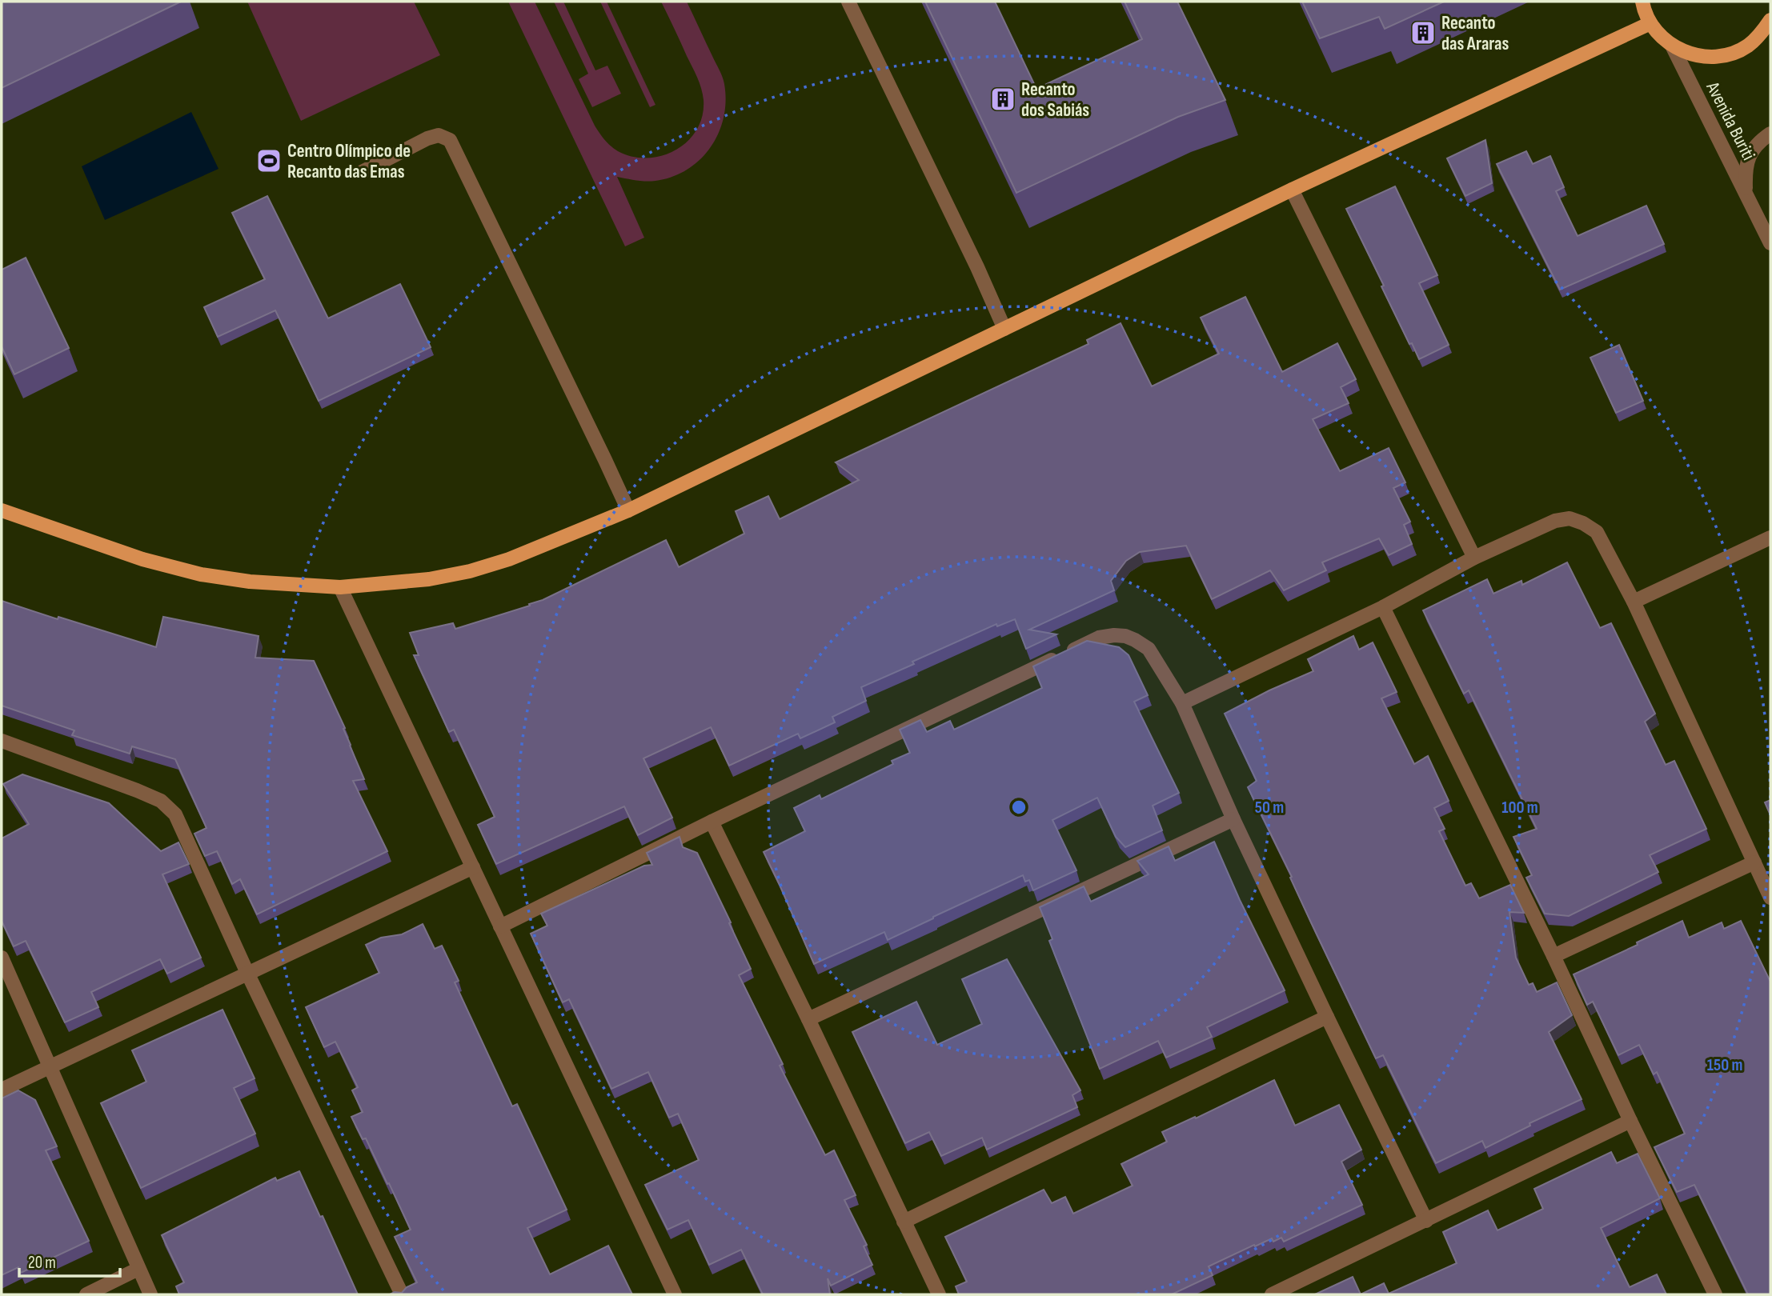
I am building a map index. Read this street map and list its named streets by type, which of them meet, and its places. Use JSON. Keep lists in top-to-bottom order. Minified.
{"streets":{"street":["Avenida Buriti"]},"places":{"building":["Recanto das Araras","Recanto dos Sabiás"],"sports":["Centro Olímpico de Recanto das Emas"]},"scale_bar":"20 m","rings":["50 m","100 m","150 m"]}
